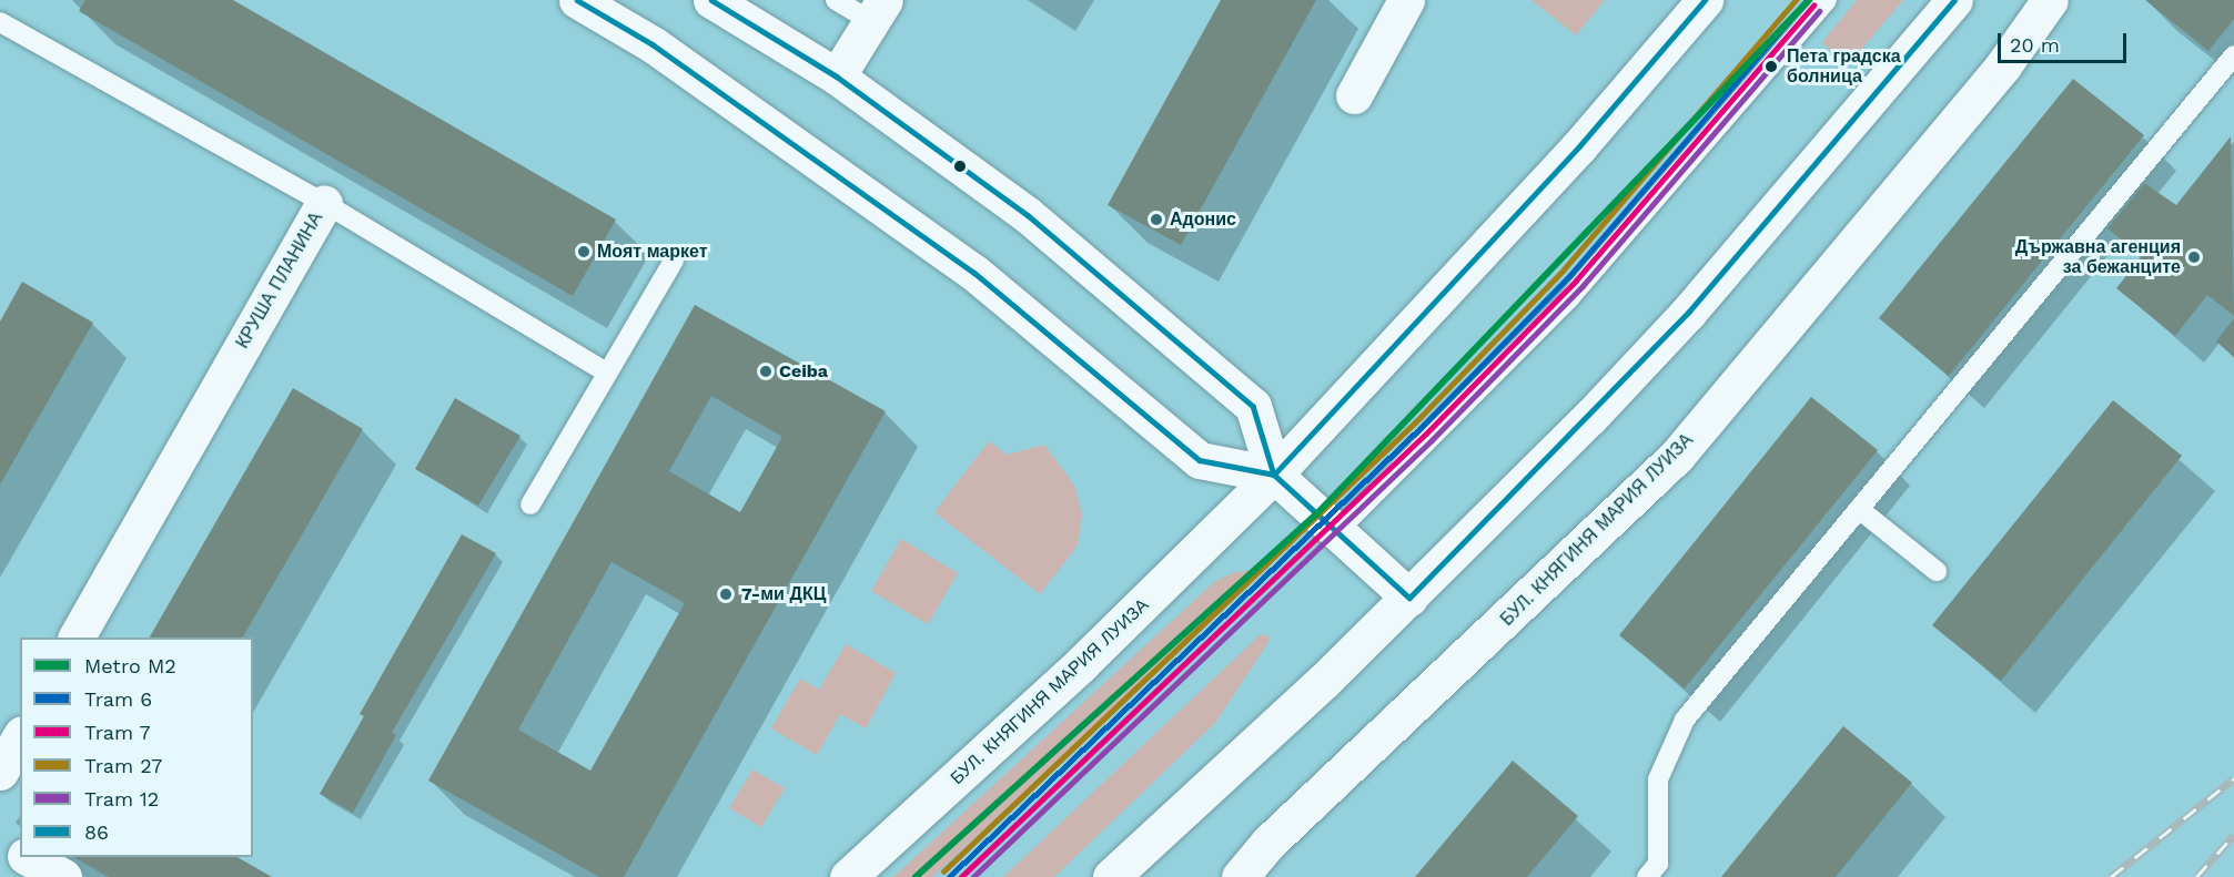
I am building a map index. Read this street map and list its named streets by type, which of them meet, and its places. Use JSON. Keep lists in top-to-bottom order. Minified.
{"streets":{"main road":["КРУША ПЛАНИНА","БУЛ. КНЯГИНЯ МАРИЯ ЛУИЗА"]},"places":["Пета градска болница","Адонис","Моят маркет","Държавна агенция за бежанците","Ceiba","7-ми ДКЦ"],"lines":["metro line M2","tram line 6","tram line 27","transit line 86","tram line 7","tram line 12"],"legend":["Metro M2","Tram 6","Tram 7","Tram 27","Tram 12","86"],"scale_bar":"20 m"}
